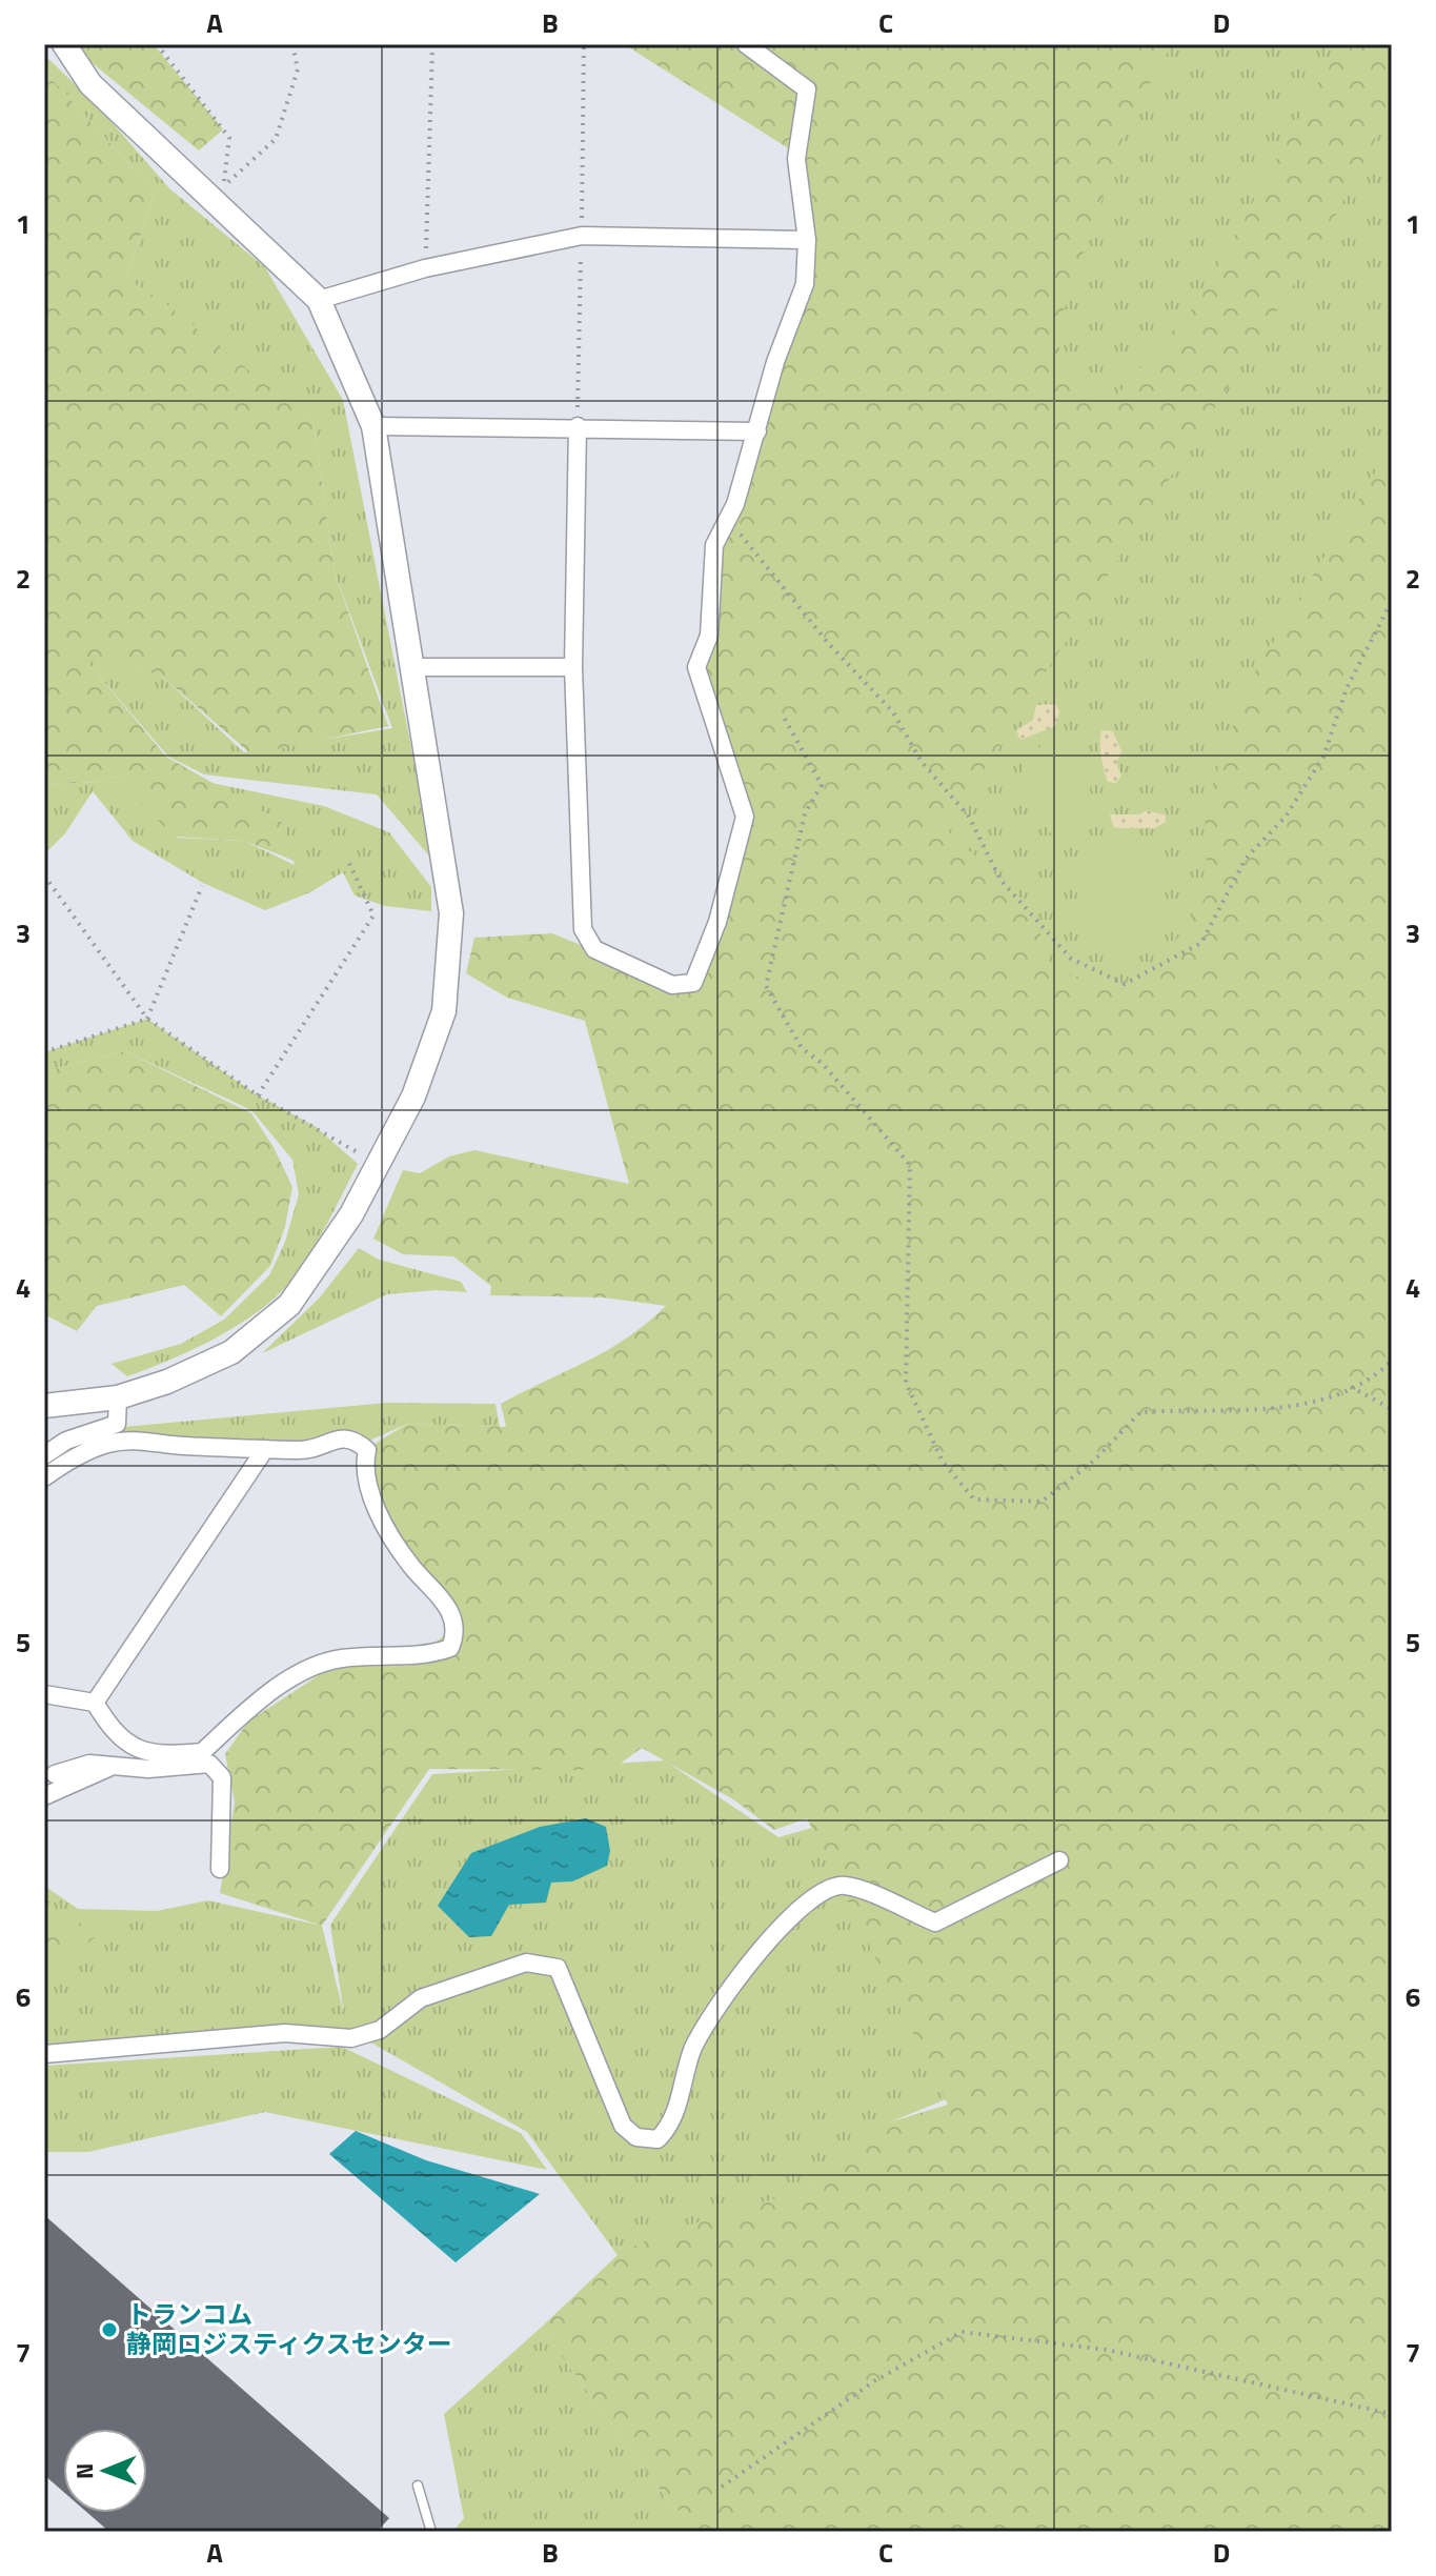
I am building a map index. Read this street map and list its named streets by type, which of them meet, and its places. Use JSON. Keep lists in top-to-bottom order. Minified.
{"places":["トランコム 静岡ロジスティクスセンター"],"north":"left","grid":{"columns":["A","B","C","D"],"rows":["1","2","3","4","5","6","7"]}}
